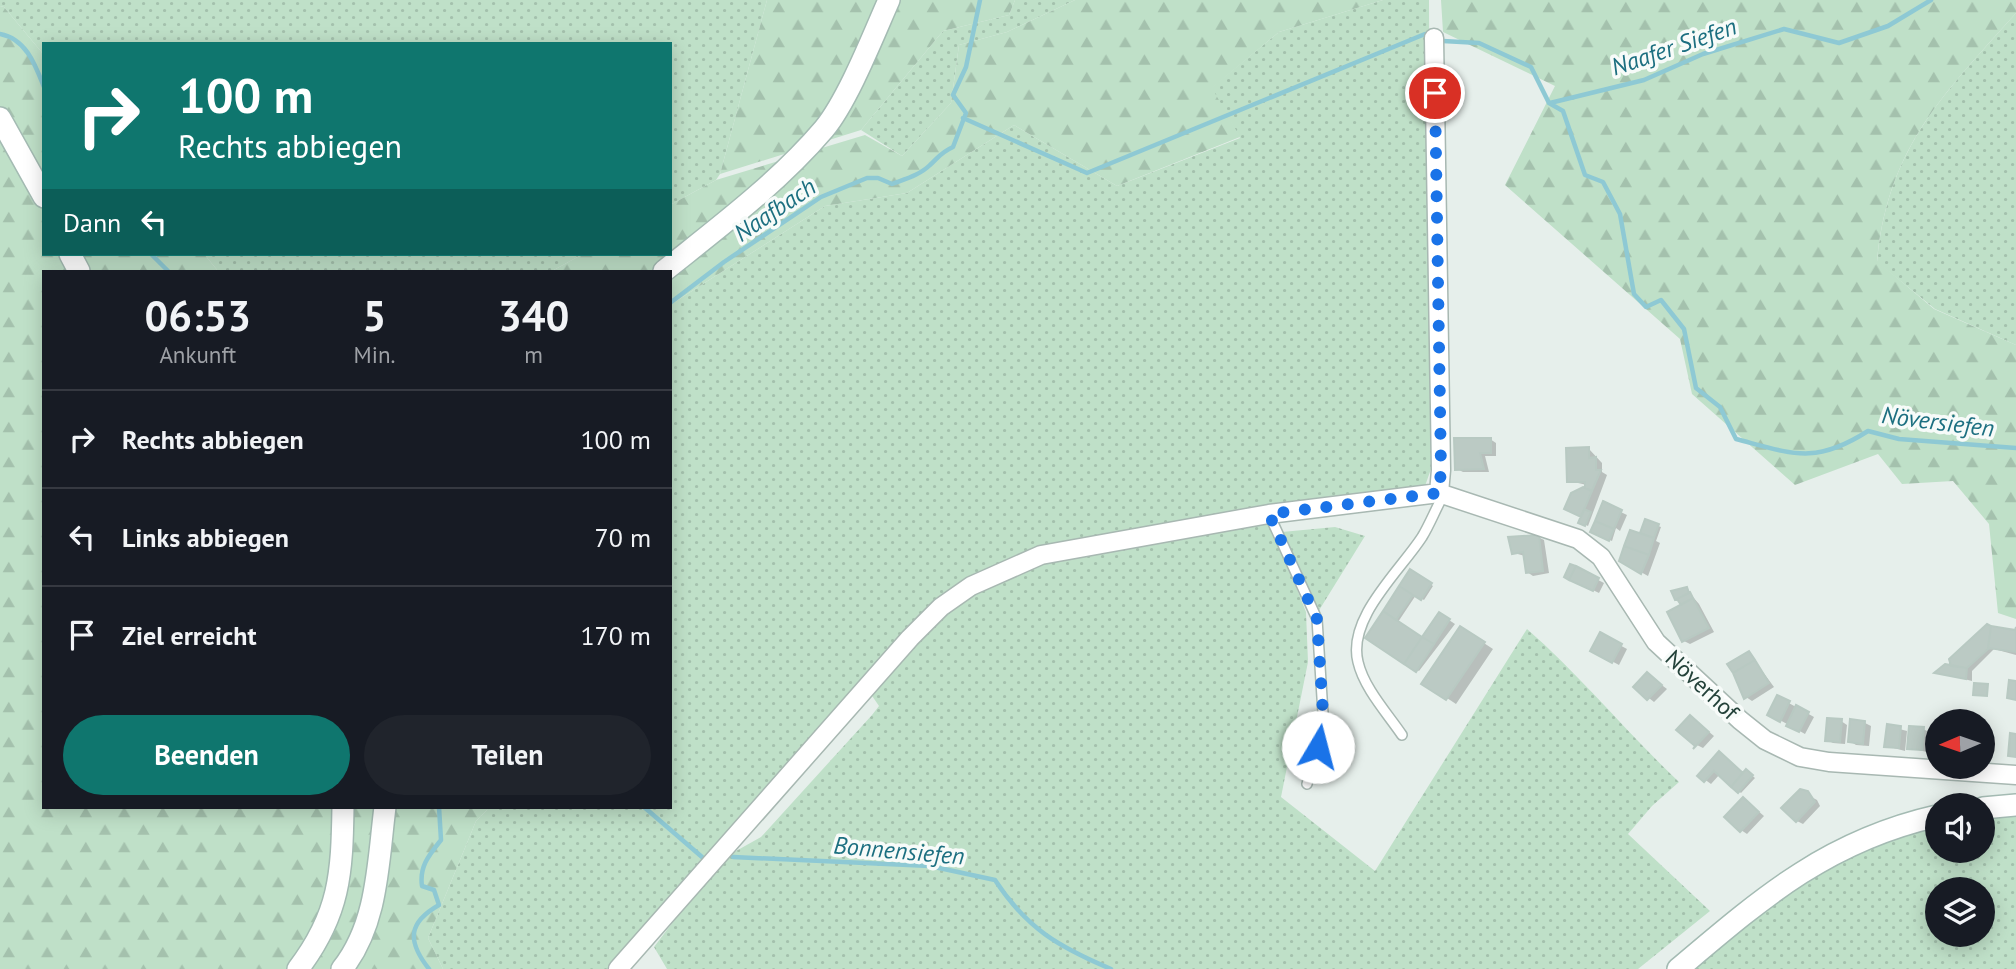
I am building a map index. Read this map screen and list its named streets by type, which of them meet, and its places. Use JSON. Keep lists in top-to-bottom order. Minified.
{"streets":{"street":["Növerhof"]},"water":["Naafer Siefen","Naafbach","Növersiefen","Bonnensiefen"],"north":"left","page":{"turn":["100 m","Rechts abbiegen"],"then":"Dann","eta":["06:53","Ankunft","5","Min.","340","m"],"list":[{"name":"Rechts abbiegen","value":"100 m"},{"name":"Links abbiegen","value":"70 m"},{"name":"Ziel erreicht","value":"170 m"}],"buttons":["Beenden","Teilen"]}}
